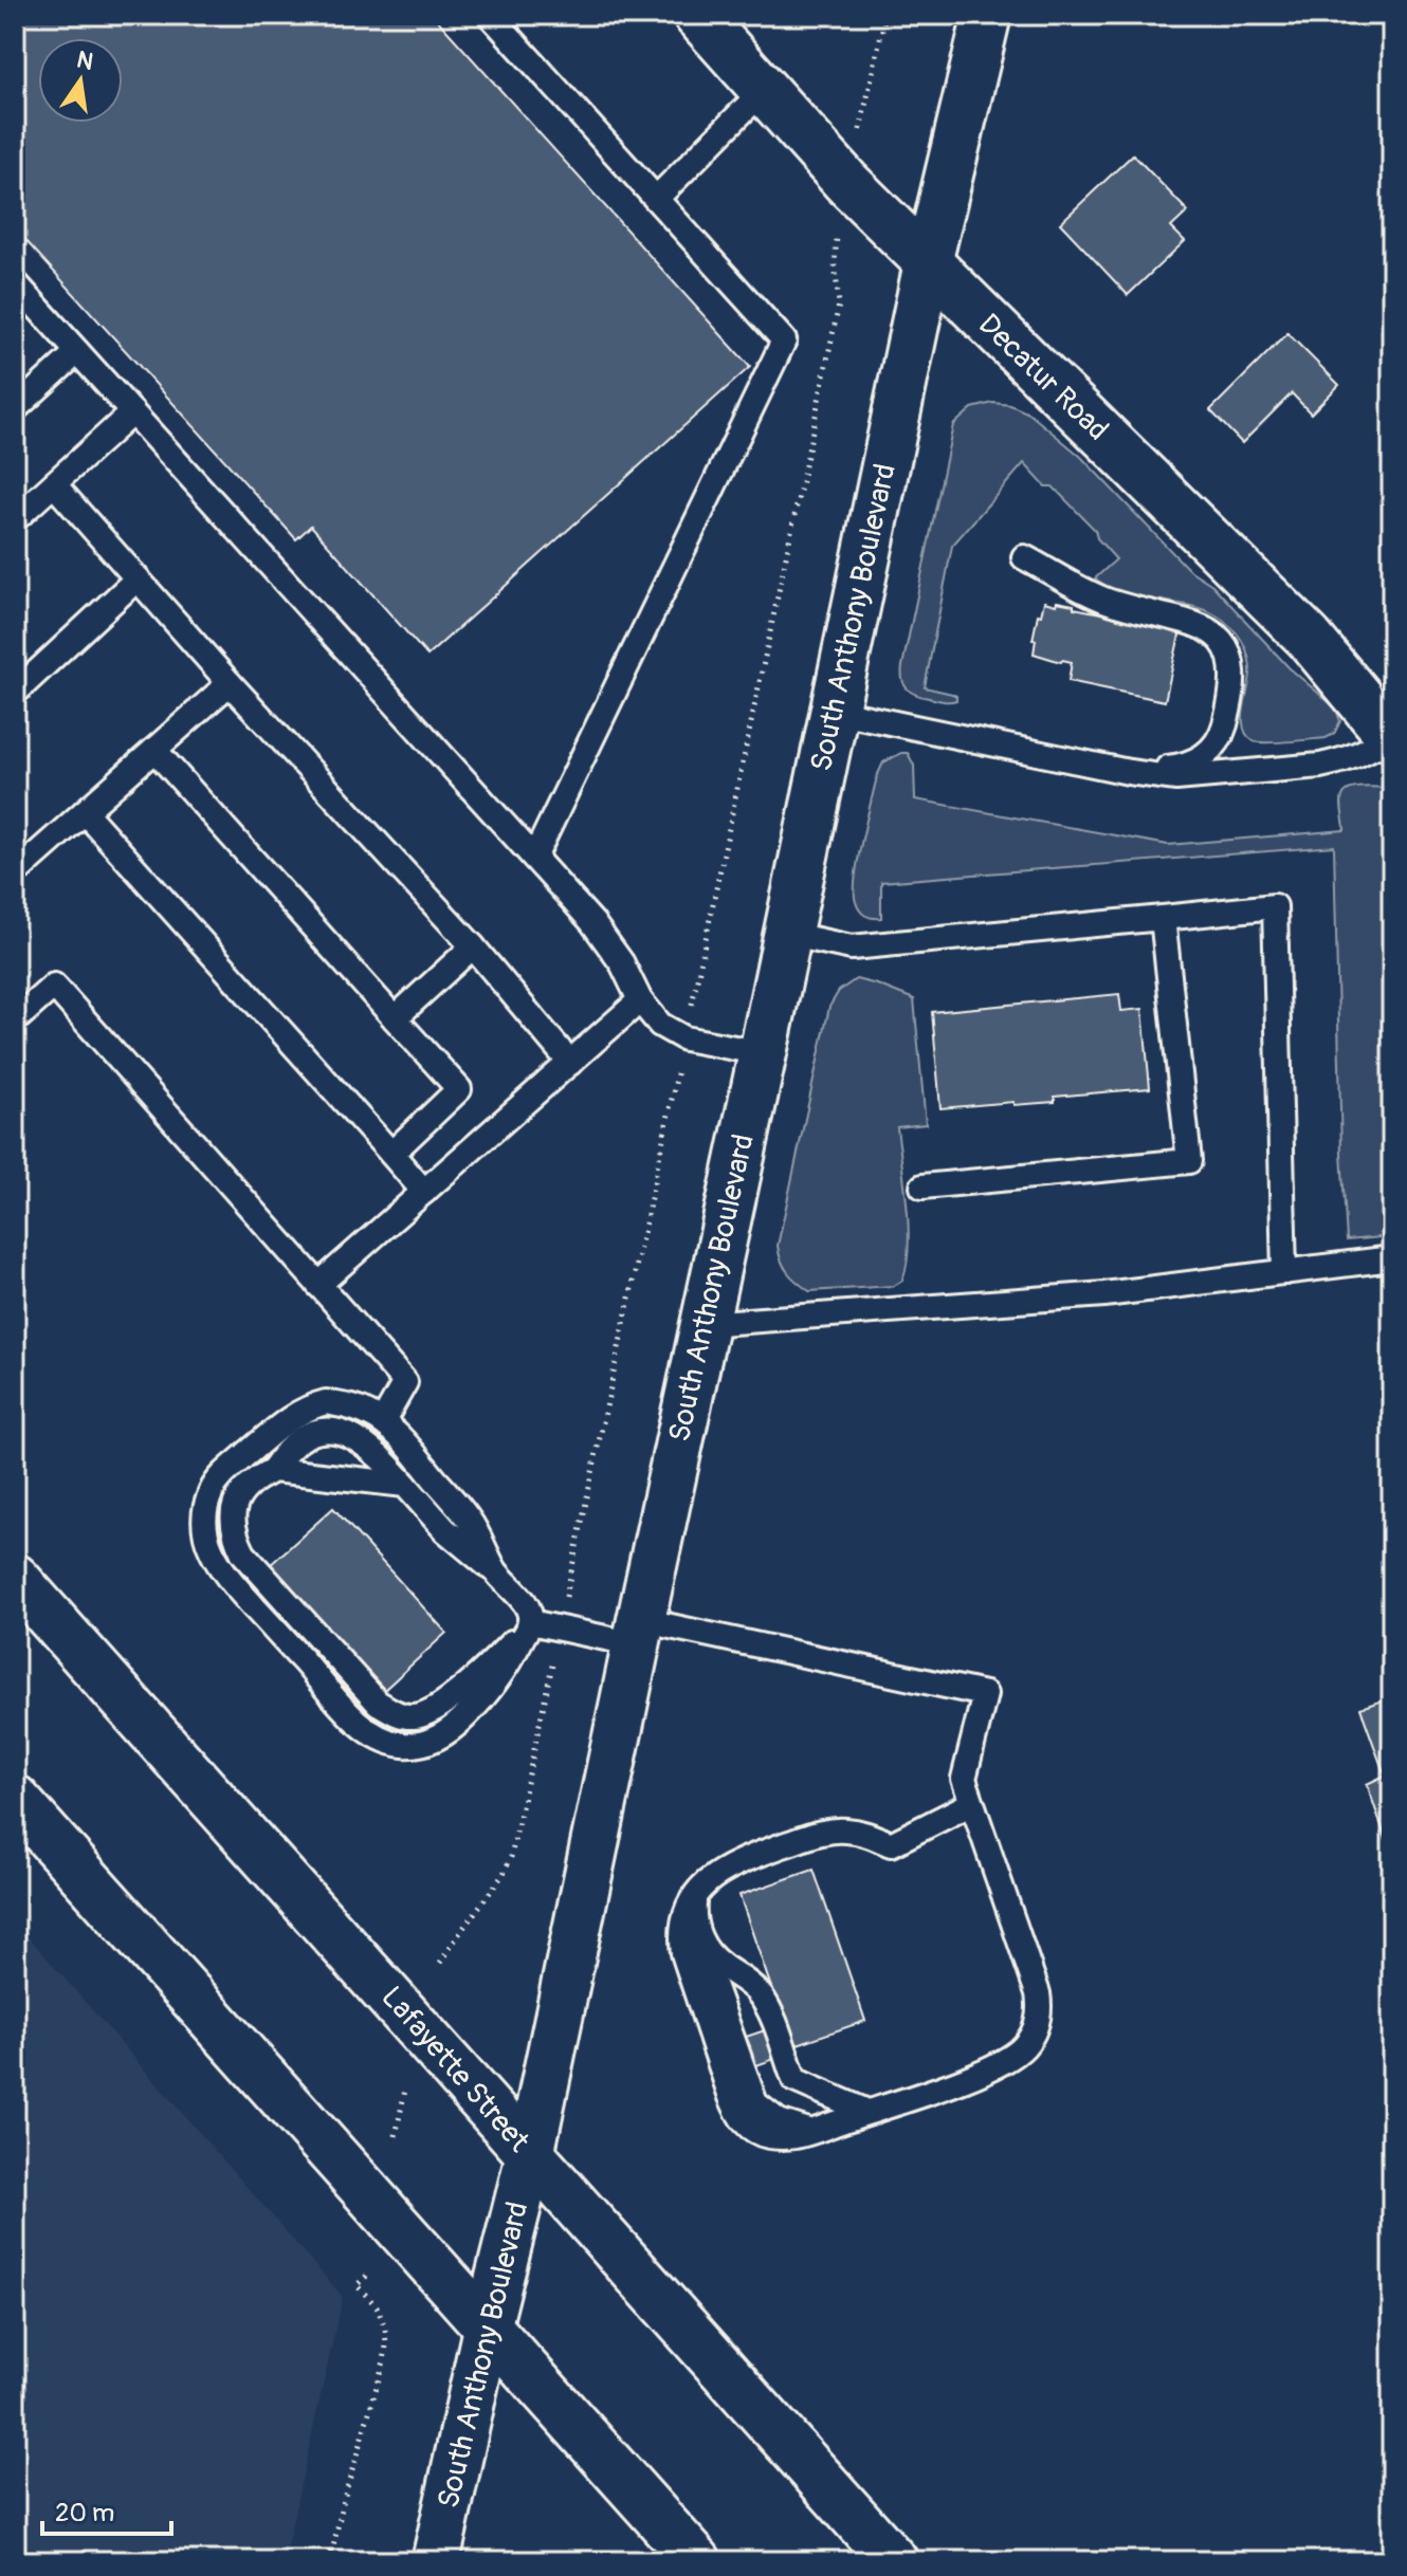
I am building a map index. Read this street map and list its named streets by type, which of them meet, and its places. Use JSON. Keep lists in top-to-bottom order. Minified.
{"streets":{"main road":["Decatur Road","South Anthony Boulevard","Lafayette Street"]},"crossings":[["Decatur Road","South Anthony Boulevard"],["South Anthony Boulevard","Lafayette Street"]],"scale_bar":"20 m","north":"top"}
